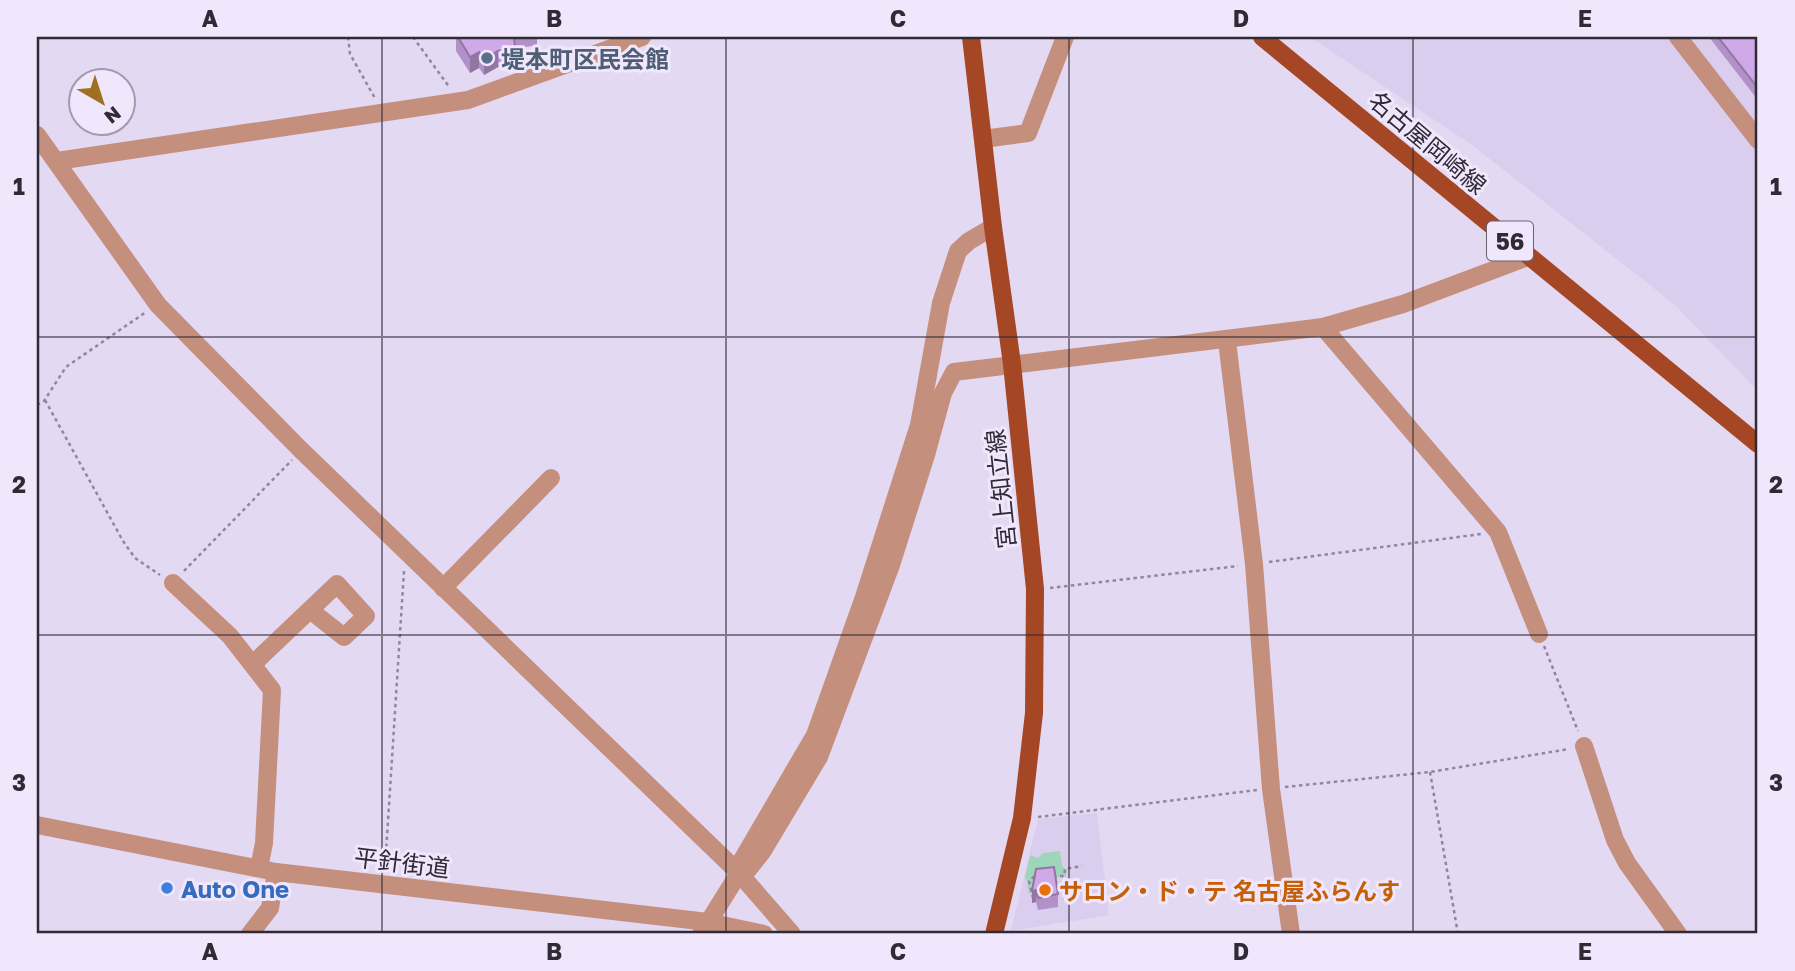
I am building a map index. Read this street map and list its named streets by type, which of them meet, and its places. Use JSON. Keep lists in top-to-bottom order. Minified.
{"streets":{"main road":["名古屋岡崎線","56","宮上知立線"],"street":["平針街道"]},"places":["堤本町区民会館","Auto One","サロン・ド・テ 名古屋ふらんす"],"north":"bottom right","grid":{"columns":["A","B","C","D","E"],"rows":["1","2","3"]}}
